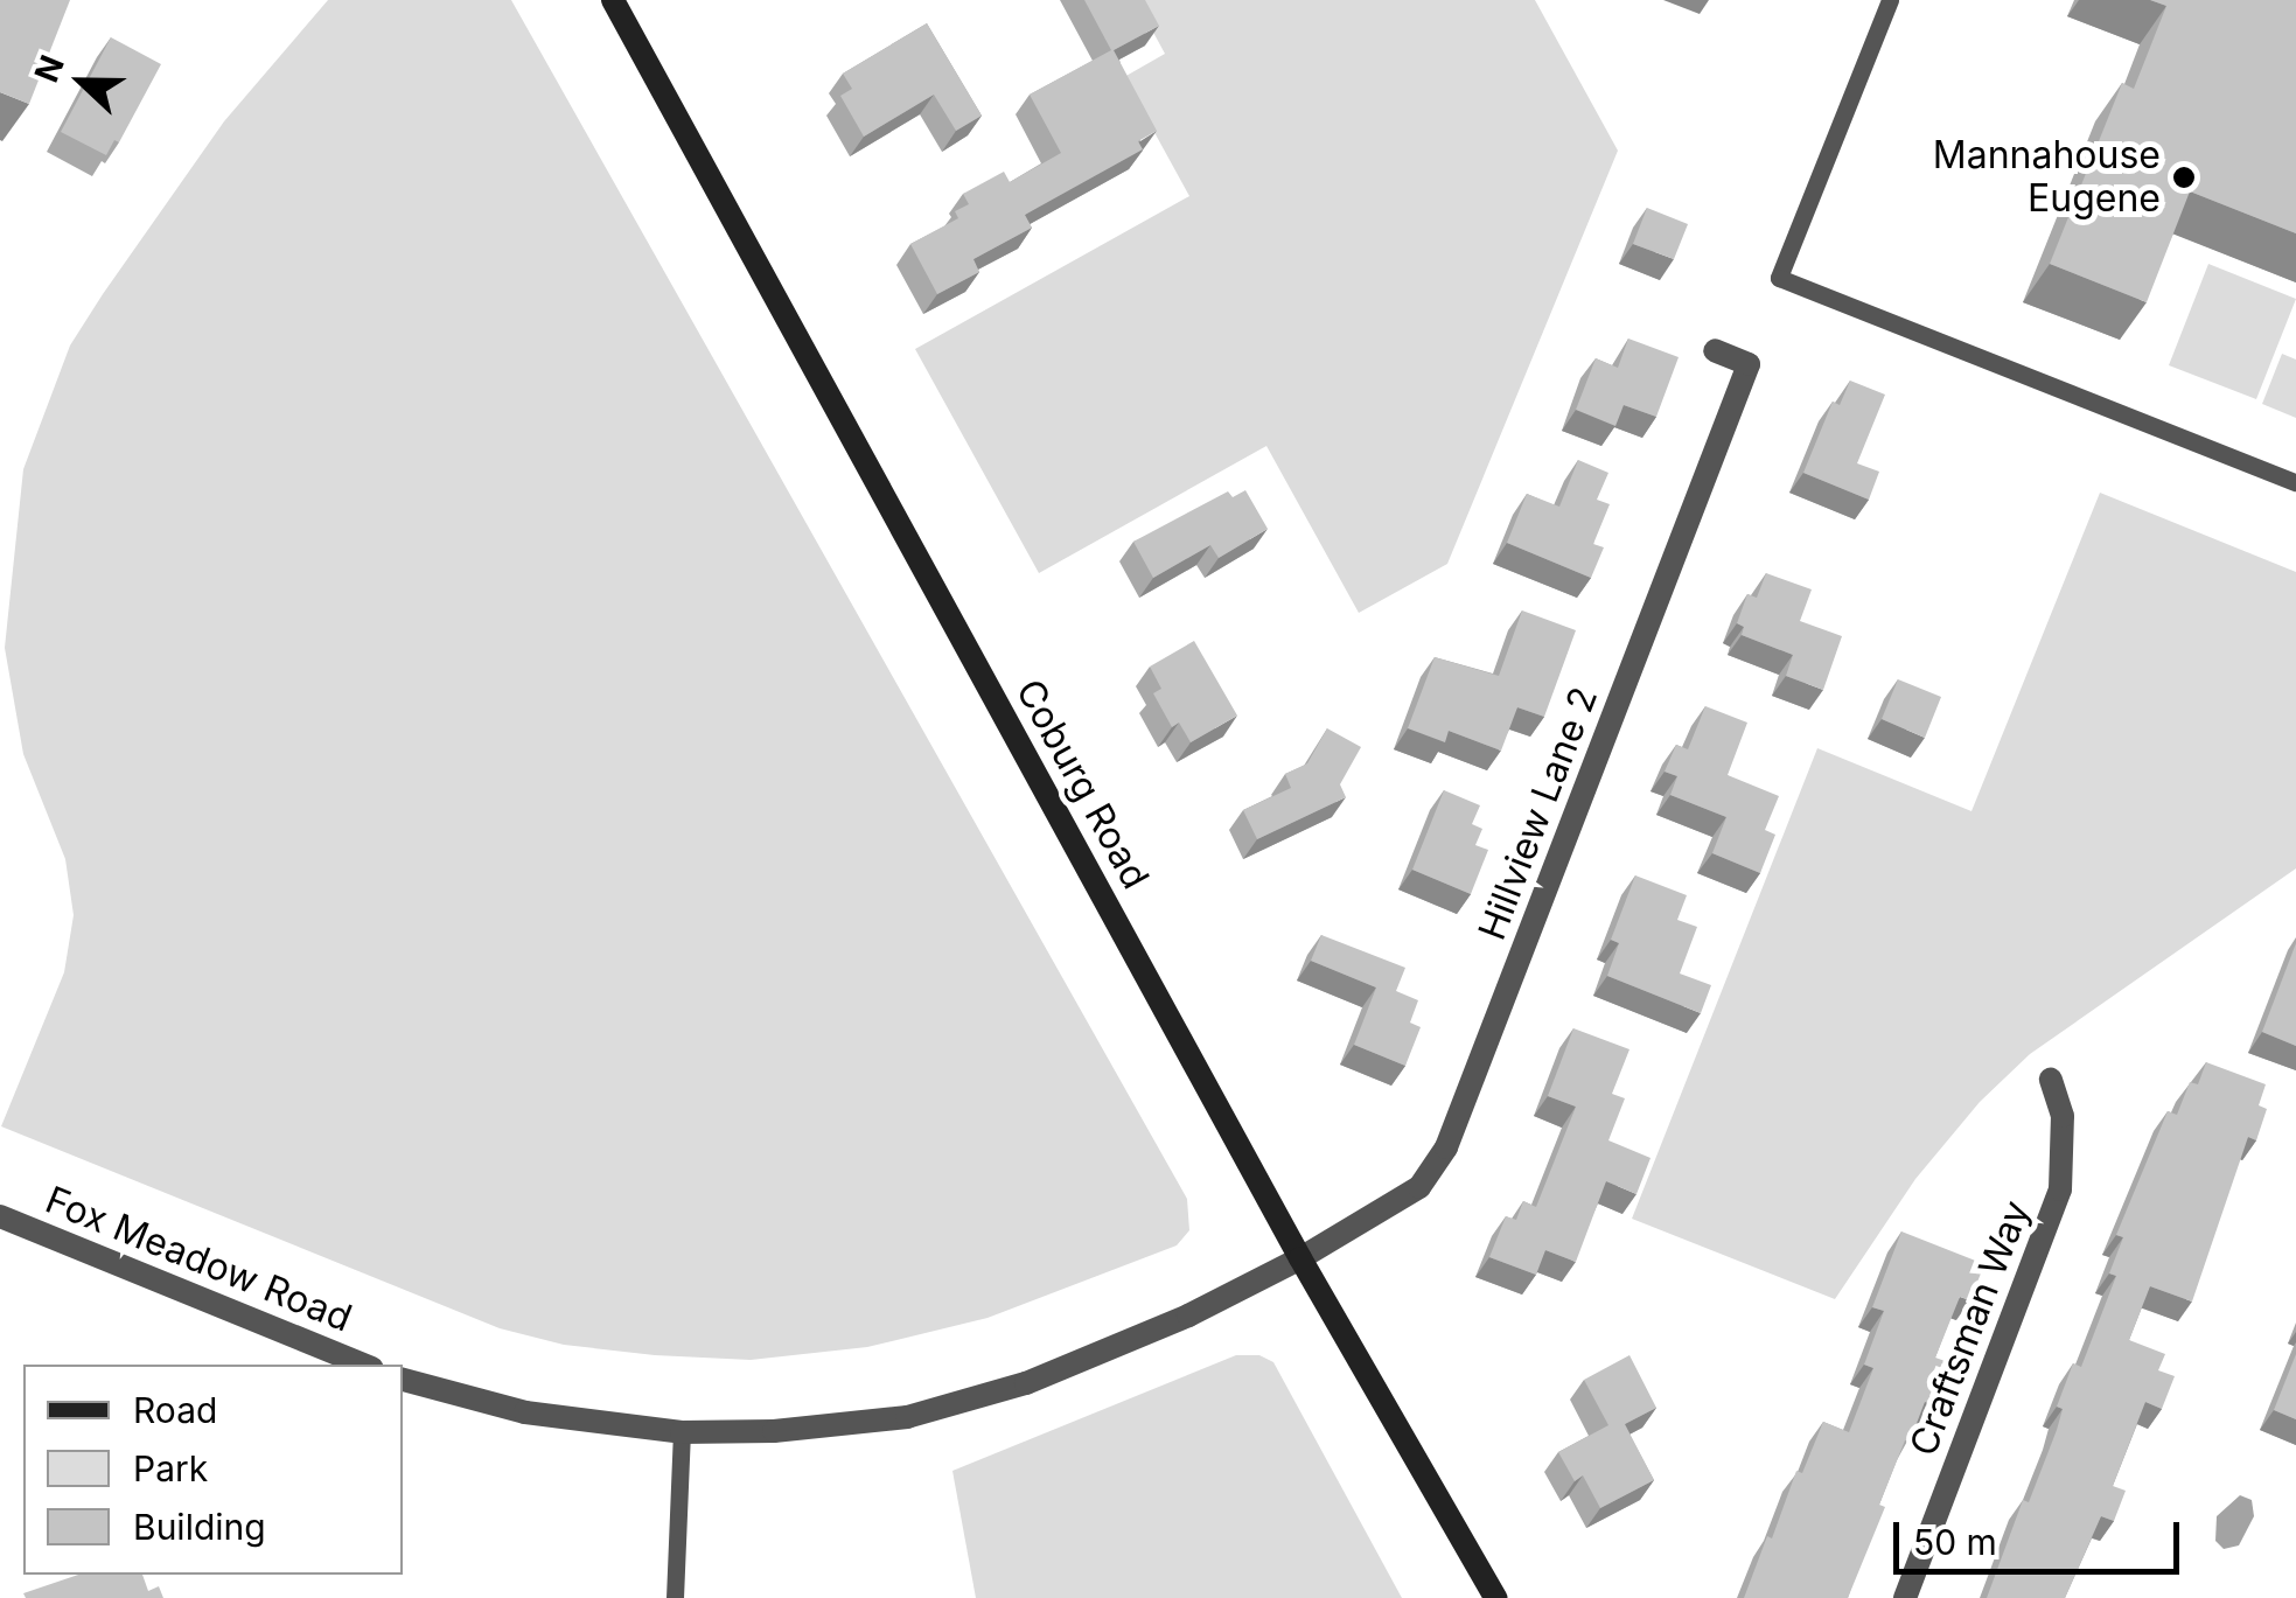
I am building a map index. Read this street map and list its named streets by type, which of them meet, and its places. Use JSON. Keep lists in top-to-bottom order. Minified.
{"streets":{"main road":["Coburg Road"],"street":["Hillview Lane 2","Fox Meadow Road","Craftsman Way"]},"crossings":[["Coburg Road","Hillview Lane 2"]],"places":["Mannahouse Eugene"],"legend":["Road","Park","Building"],"scale_bar":"50 m","north":"left"}
